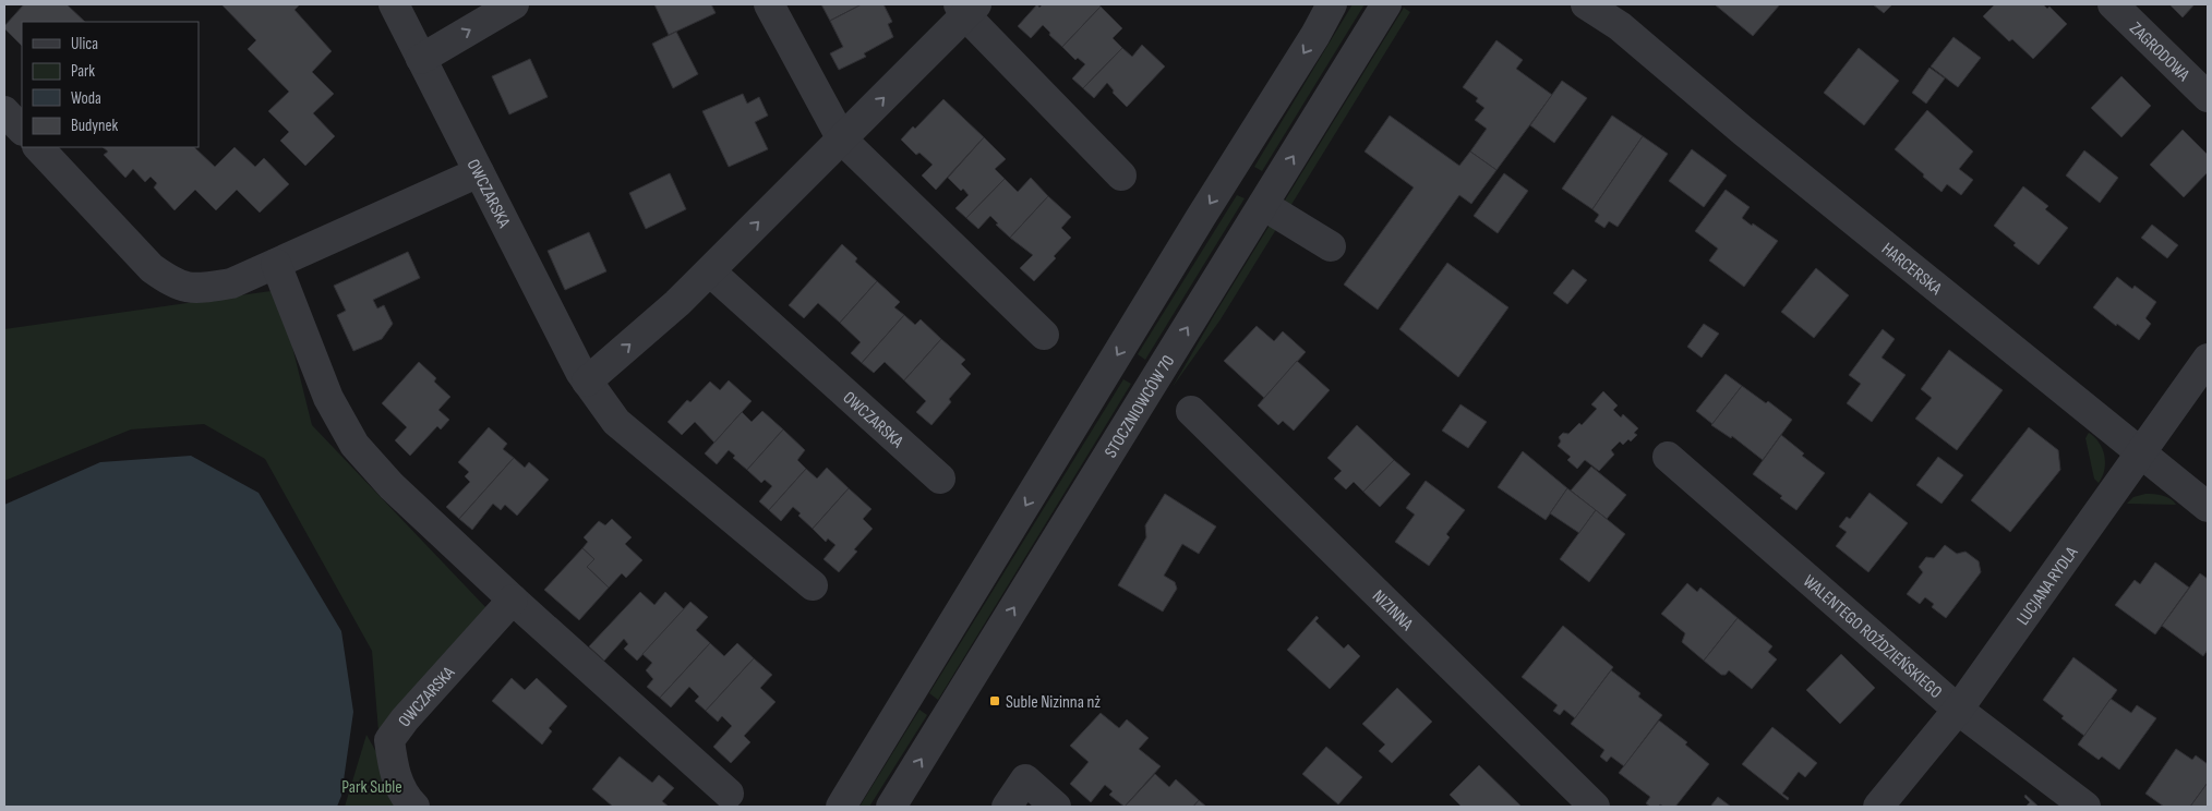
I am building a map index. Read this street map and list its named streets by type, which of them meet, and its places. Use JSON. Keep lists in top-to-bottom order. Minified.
{"streets":{"street":["ZAGRODOWA","OWCZARSKA","HARCERSKA","STOCZNIOWCÓW 70","LUCJANA RYDLA","NIZINNA","WALENTEGO ROŹDZIEŃSKIEGO"]},"crossings":[["HARCERSKA","LUCJANA RYDLA"],["LUCJANA RYDLA","WALENTEGO ROŹDZIEŃSKIEGO"]],"parks":["Park Suble"],"places":{"transit":["Suble Nizinna nż"]},"legend":["Ulica","Park","Woda","Budynek"]}
